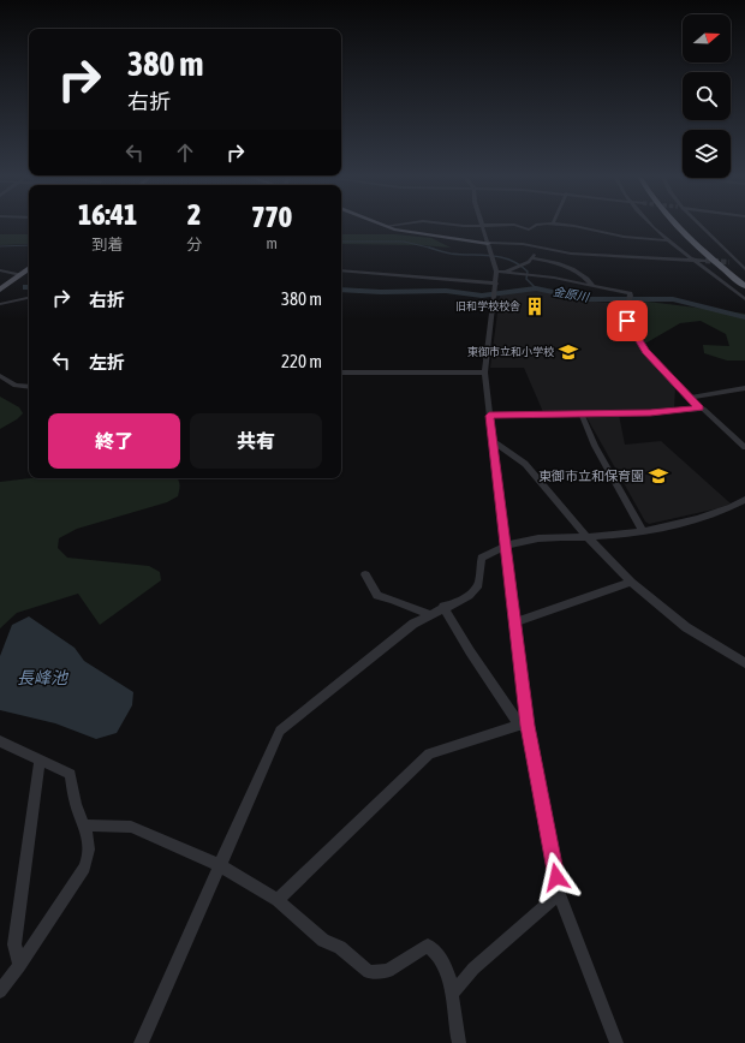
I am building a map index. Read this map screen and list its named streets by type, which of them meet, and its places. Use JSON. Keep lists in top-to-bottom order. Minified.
{"water":["金原川","長峰池"],"places":{"building":["旧和学校校舎"],"school or university":["東御市立和小学校","東御市立和保育園"]},"north":"right","page":{"turn":["380 m","右折"],"eta":["16:41","到着","2","分","770","m"],"list":[{"name":"右折","value":"380 m"},{"name":"左折","value":"220 m"}],"buttons":["終了","共有"]}}
